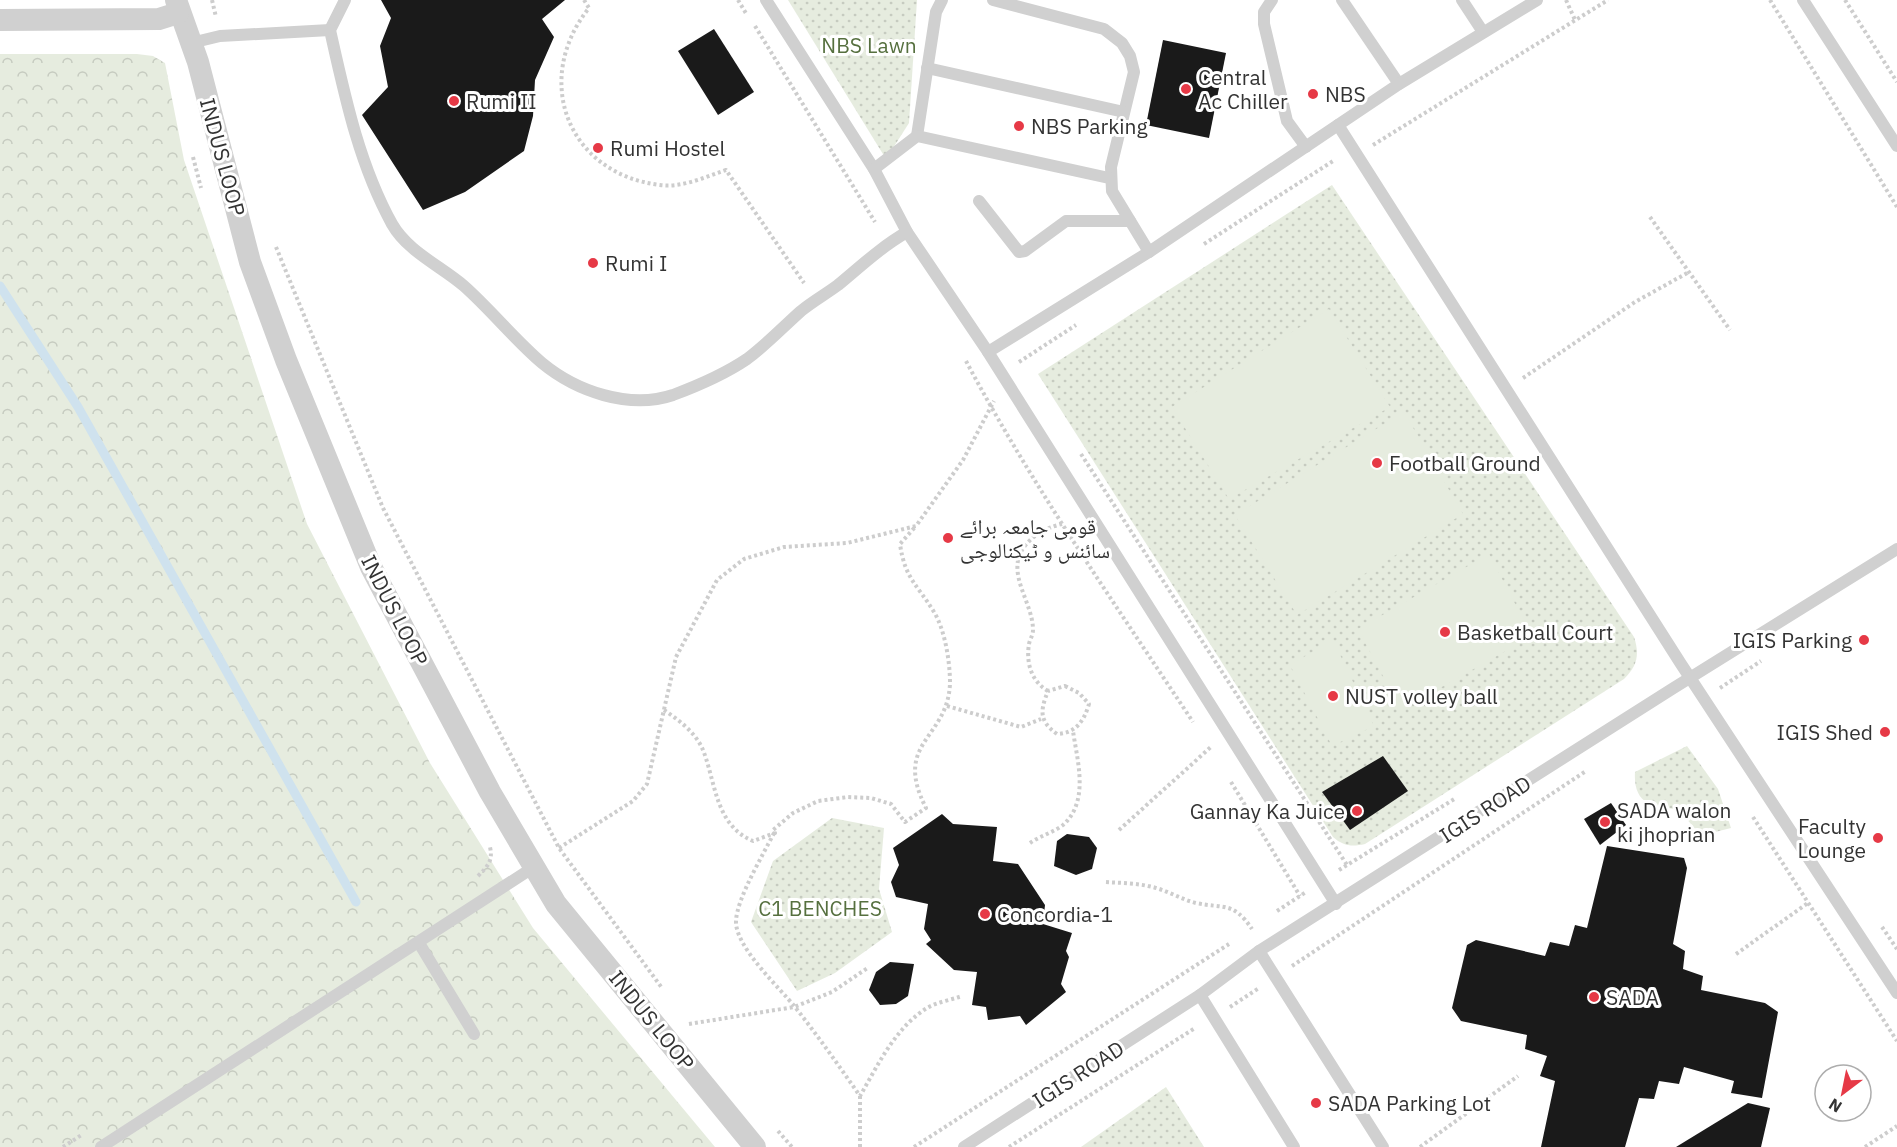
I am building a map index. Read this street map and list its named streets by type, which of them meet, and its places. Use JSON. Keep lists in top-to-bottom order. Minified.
{"streets":{"street":["INDUS LOOP"],"lane":["IGIS ROAD"]},"parks":["NBS Lawn","C1 BENCHES"],"places":["Central Ac Chiller","NBS","Rumi II","NBS Parking","Rumi Hostel","Rumi I","Football Ground","قومی جامعہ برائے سائنس و ٹیکنالوجی","Basketball Court","IGIS Parking","NUST volley ball","IGIS Shed","Gannay Ka Juice","SADA walon ki jhoprian","Faculty Lounge","Concordia-1","SADA","SADA Parking Lot"],"north":"bottom left"}
